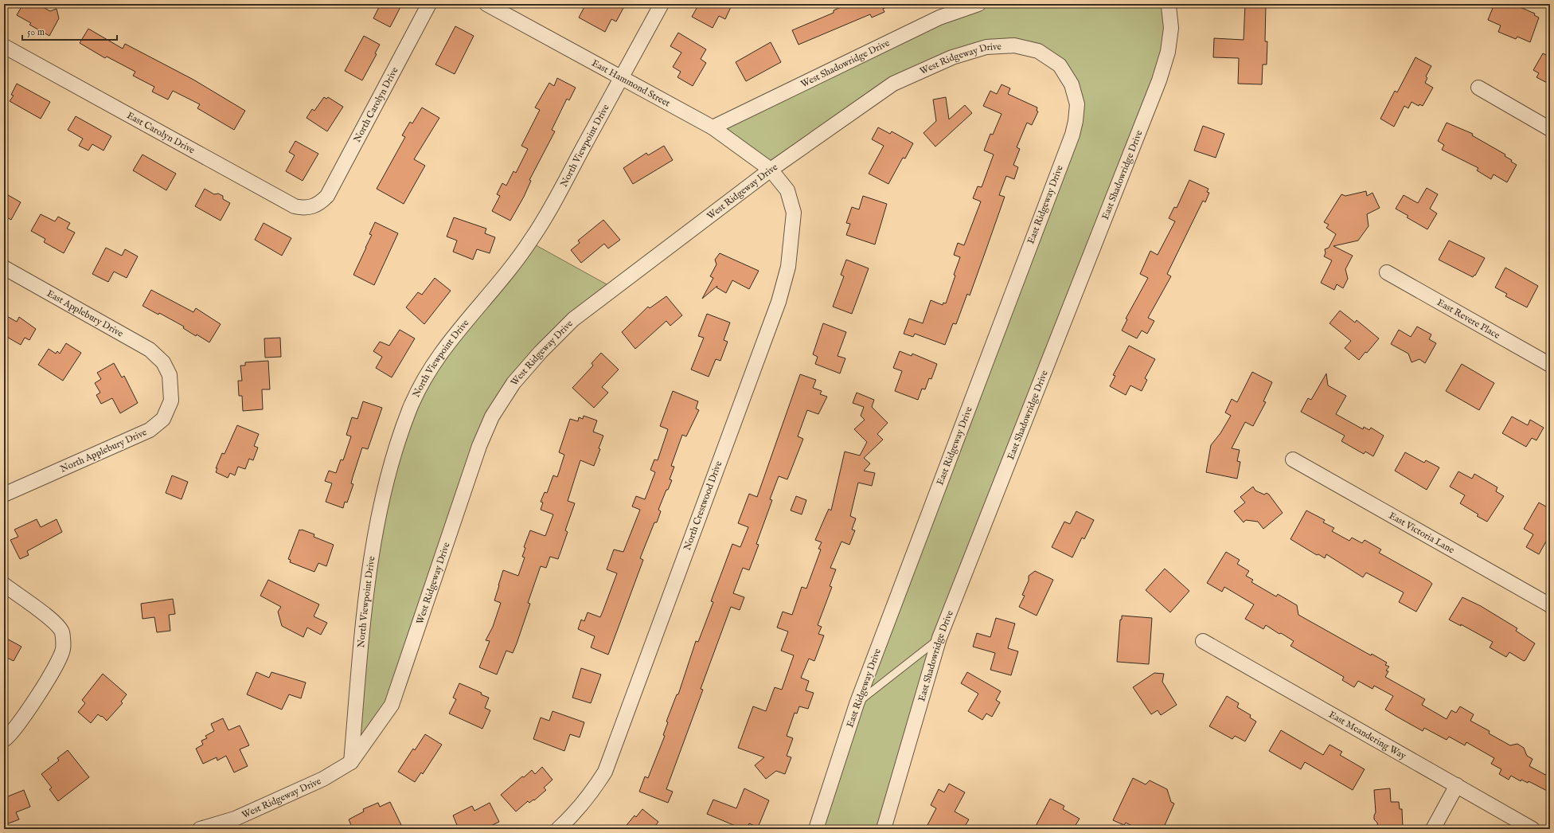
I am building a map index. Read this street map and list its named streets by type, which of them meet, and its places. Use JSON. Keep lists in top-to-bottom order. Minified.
{"streets":{"street":["West Ridgeway Drive","West Shadowridge Drive","East Hammond Street","North Carolyn Drive","East Carolyn Drive","North Viewpoint Drive","East Shadowridge Drive","East Ridgeway Drive","East Applebury Drive","East Revere Place","North Applebury Drive","North Crestwood Drive","East Victoria Lane","East Meandering Way"]},"crossings":[["West Ridgeway Drive","East Hammond Street"],["West Ridgeway Drive","North Viewpoint Drive"],["West Ridgeway Drive","East Ridgeway Drive"],["West Ridgeway Drive","North Crestwood Drive"],["West Shadowridge Drive","East Hammond Street"],["East Hammond Street","North Viewpoint Drive"],["East Hammond Street","North Crestwood Drive"],["North Carolyn Drive","East Carolyn Drive"],["East Applebury Drive","North Applebury Drive"]],"scale_bar":"50 m"}
